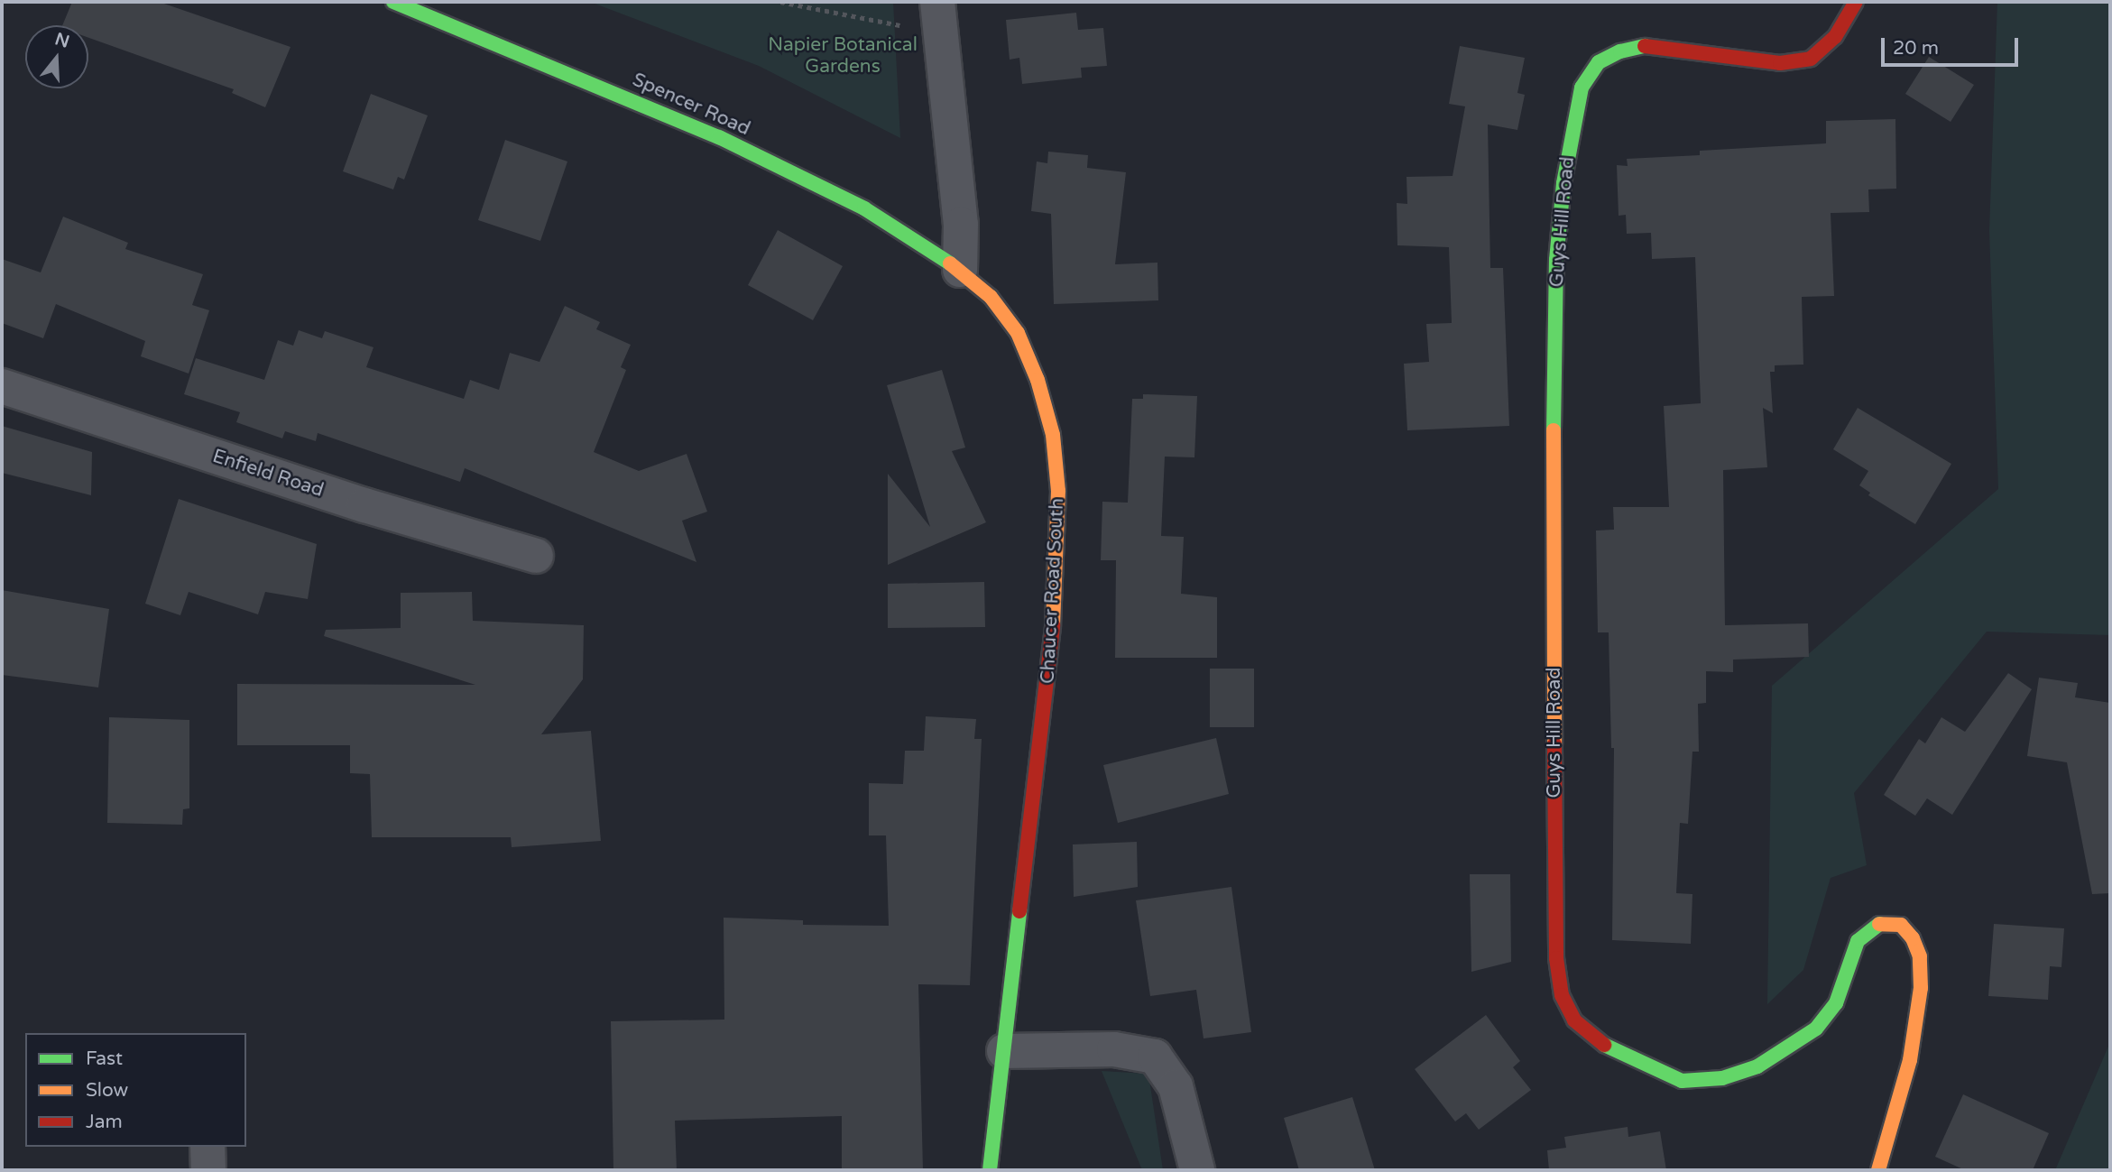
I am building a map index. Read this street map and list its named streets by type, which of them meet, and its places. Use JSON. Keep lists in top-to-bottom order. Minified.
{"streets":{"street":["Spencer Road","Guys Hill Road","Enfield Road","Chaucer Road South"]},"crossings":[["Spencer Road","Chaucer Road South"]],"parks":["Napier Botanical Gardens"],"legend":["Fast","Slow","Jam"],"scale_bar":"20 m","north":"top"}
